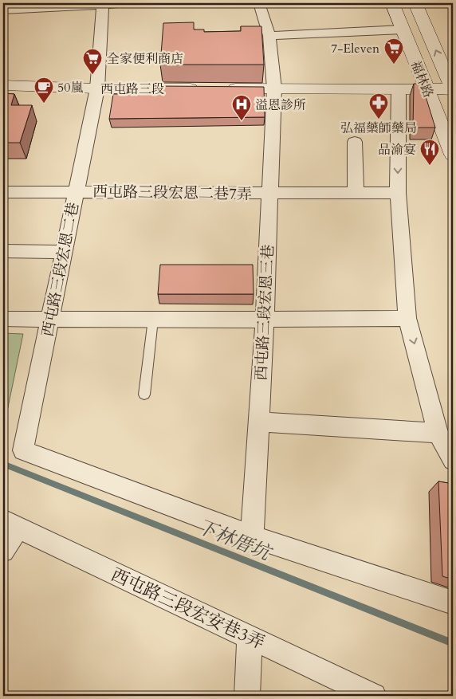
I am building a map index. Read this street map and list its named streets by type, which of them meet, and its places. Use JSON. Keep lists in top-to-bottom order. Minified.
{"streets":{"street":["福林路","西屯路三段","西屯路三段宏恩二巷7弄","西屯路三段宏恩二巷","西屯路三段宏恩三巷","西屯路三段宏安巷3弄"]},"crossings":[["福林路","西屯路三段"],["西屯路三段","西屯路三段宏恩二巷"],["西屯路三段","西屯路三段宏恩三巷"],["西屯路三段宏恩二巷7弄","西屯路三段宏恩二巷"],["西屯路三段宏恩二巷7弄","西屯路三段宏恩三巷"],["西屯路三段宏恩二巷","西屯路三段宏恩三巷"]],"water":["下林厝坑"],"places":{"supermarket":["7-Eleven","全家便利商店"],"cafe":["50嵐"],"pharmacy":["弘福藥師藥局"],"hospital":["溢恩診所"],"restaurant":["品渝宴"]}}
